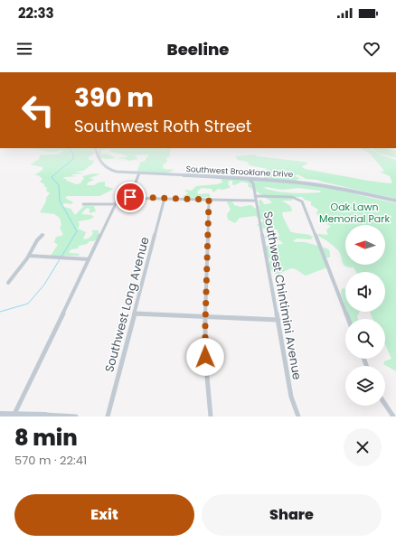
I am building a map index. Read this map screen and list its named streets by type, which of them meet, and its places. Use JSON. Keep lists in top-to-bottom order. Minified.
{"streets":{"street":["Southwest Brooklane Drive","Southwest Chintimini Avenue","Southwest Long Avenue"]},"crossings":[["Southwest Brooklane Drive","Southwest Chintimini Avenue"]],"parks":["Oak Lawn Memorial Park"],"north":"left","page":{"status":"22:33","header":"Beeline","turn":["390 m","Southwest Roth Street"],"heading":["8 min","570 m · 22:41"],"buttons":["Exit","Share"]}}
